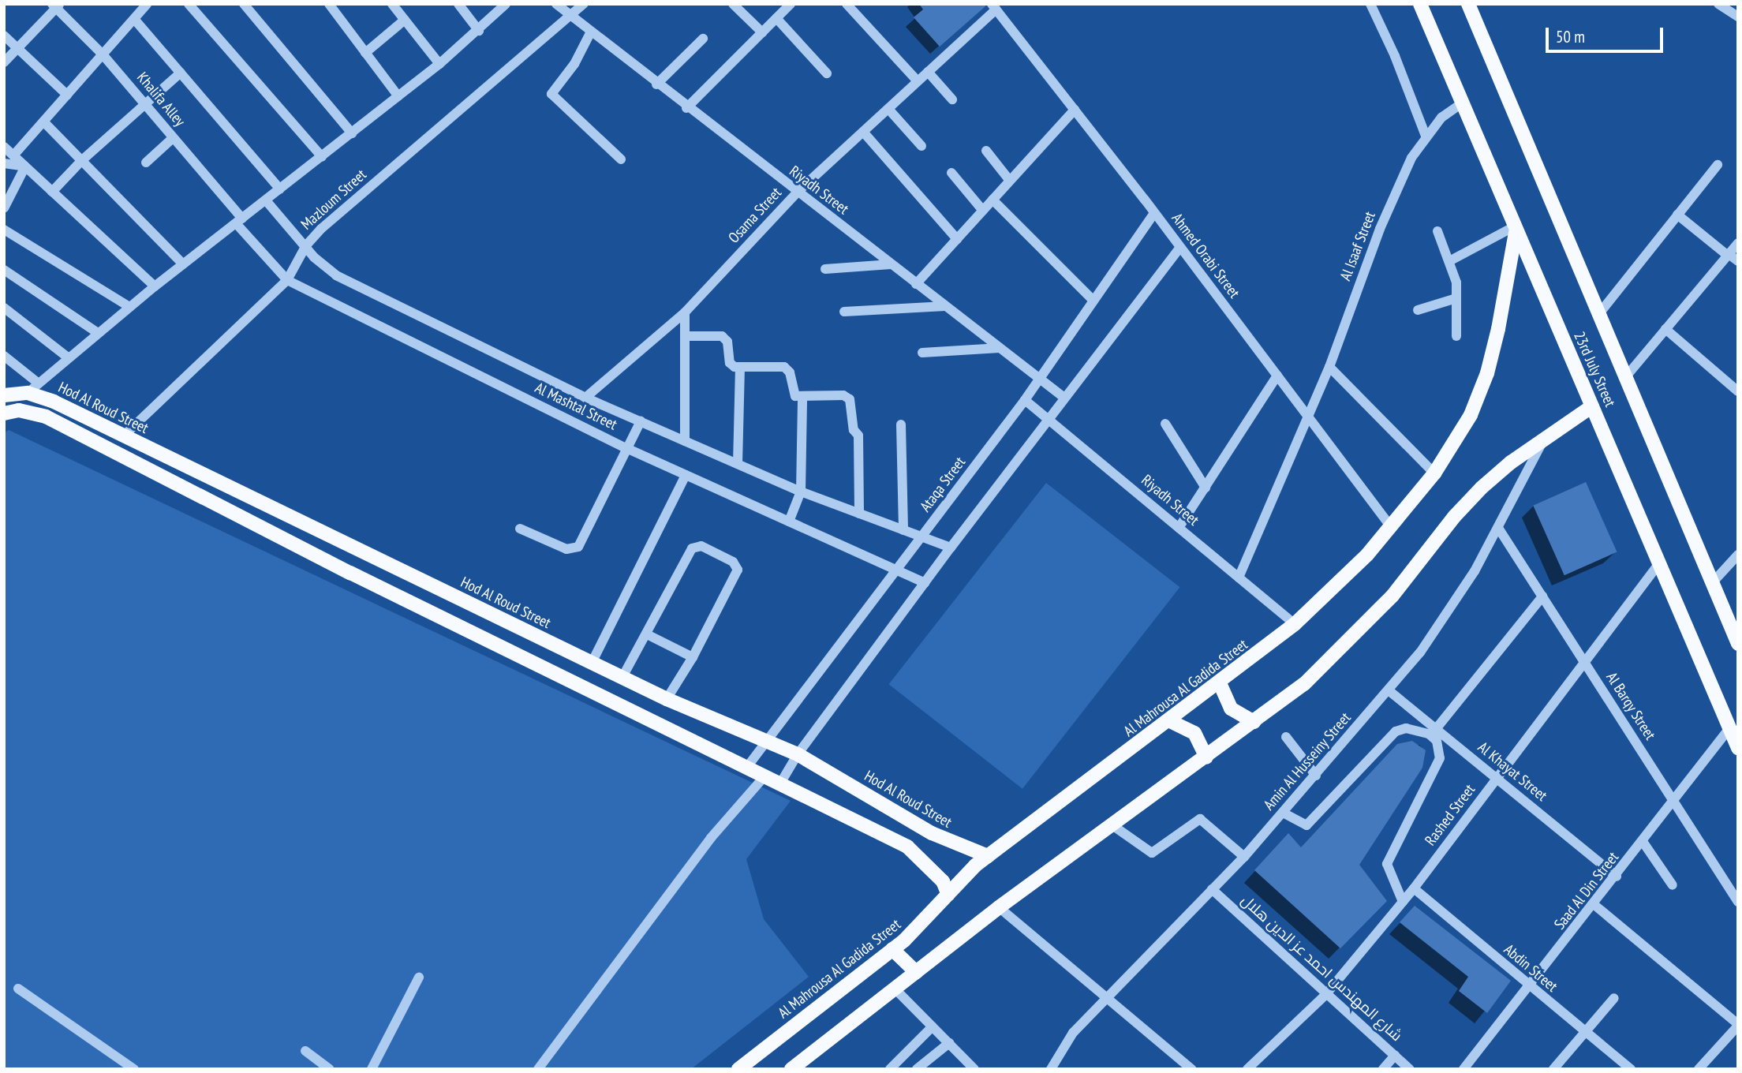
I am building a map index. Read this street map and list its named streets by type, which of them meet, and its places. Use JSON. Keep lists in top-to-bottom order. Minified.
{"streets":{"main road":["23rd July Street","Hod Al Roud Street","Al Mahrousa Al Gadida Street"],"street":["Khalifa Alley","Riyadh Street","Mazloum Street","Osama Street","Al Isaaf Street","Ahmed Orabi Street","Al Mashtal Street","Ataqa Street","Al Barqy Street","Amin Al Husseiny Street","Al Khayat Street","Rashed Street","Saad Al Din Street","شارع المهندس احمد عز الدين هلال","Abdin Street"]},"crossings":[["Khalifa Alley","Al Mashtal Street"],["Riyadh Street","Mazloum Street"],["Riyadh Street","Osama Street"],["Riyadh Street","Al Isaaf Street"],["Riyadh Street","Ataqa Street"],["Riyadh Street","Al Mahrousa Al Gadida Street"],["Mazloum Street","Al Mashtal Street"],["Mazloum Street","Hod Al Roud Street"],["Osama Street","Ahmed Orabi Street"],["Osama Street","Al Mashtal Street"],["Al Isaaf Street","Ahmed Orabi Street"],["Al Isaaf Street","23rd July Street"],["Ahmed Orabi Street","Ataqa Street"],["Ahmed Orabi Street","Al Mahrousa Al Gadida Street"],["23rd July Street","Al Mahrousa Al Gadida Street"],["23rd July Street","Rashed Street"],["23rd July Street","Saad Al Din Street"],["Al Mashtal Street","Ataqa Street"],["Hod Al Roud Street","Ataqa Street"],["Hod Al Roud Street","Al Mahrousa Al Gadida Street"],["Al Barqy Street","Amin Al Husseiny Street"],["Al Barqy Street","Rashed Street"],["Al Barqy Street","Saad Al Din Street"],["Amin Al Husseiny Street","Al Khayat Street"],["Amin Al Husseiny Street","شارع المهندس احمد عز الدين هلال"],["Al Khayat Street","Rashed Street"],["Al Khayat Street","Saad Al Din Street"],["Rashed Street","شارع المهندس احمد عز الدين هلال"],["Rashed Street","Abdin Street"],["Saad Al Din Street","Abdin Street"]],"scale_bar":"50 m"}
